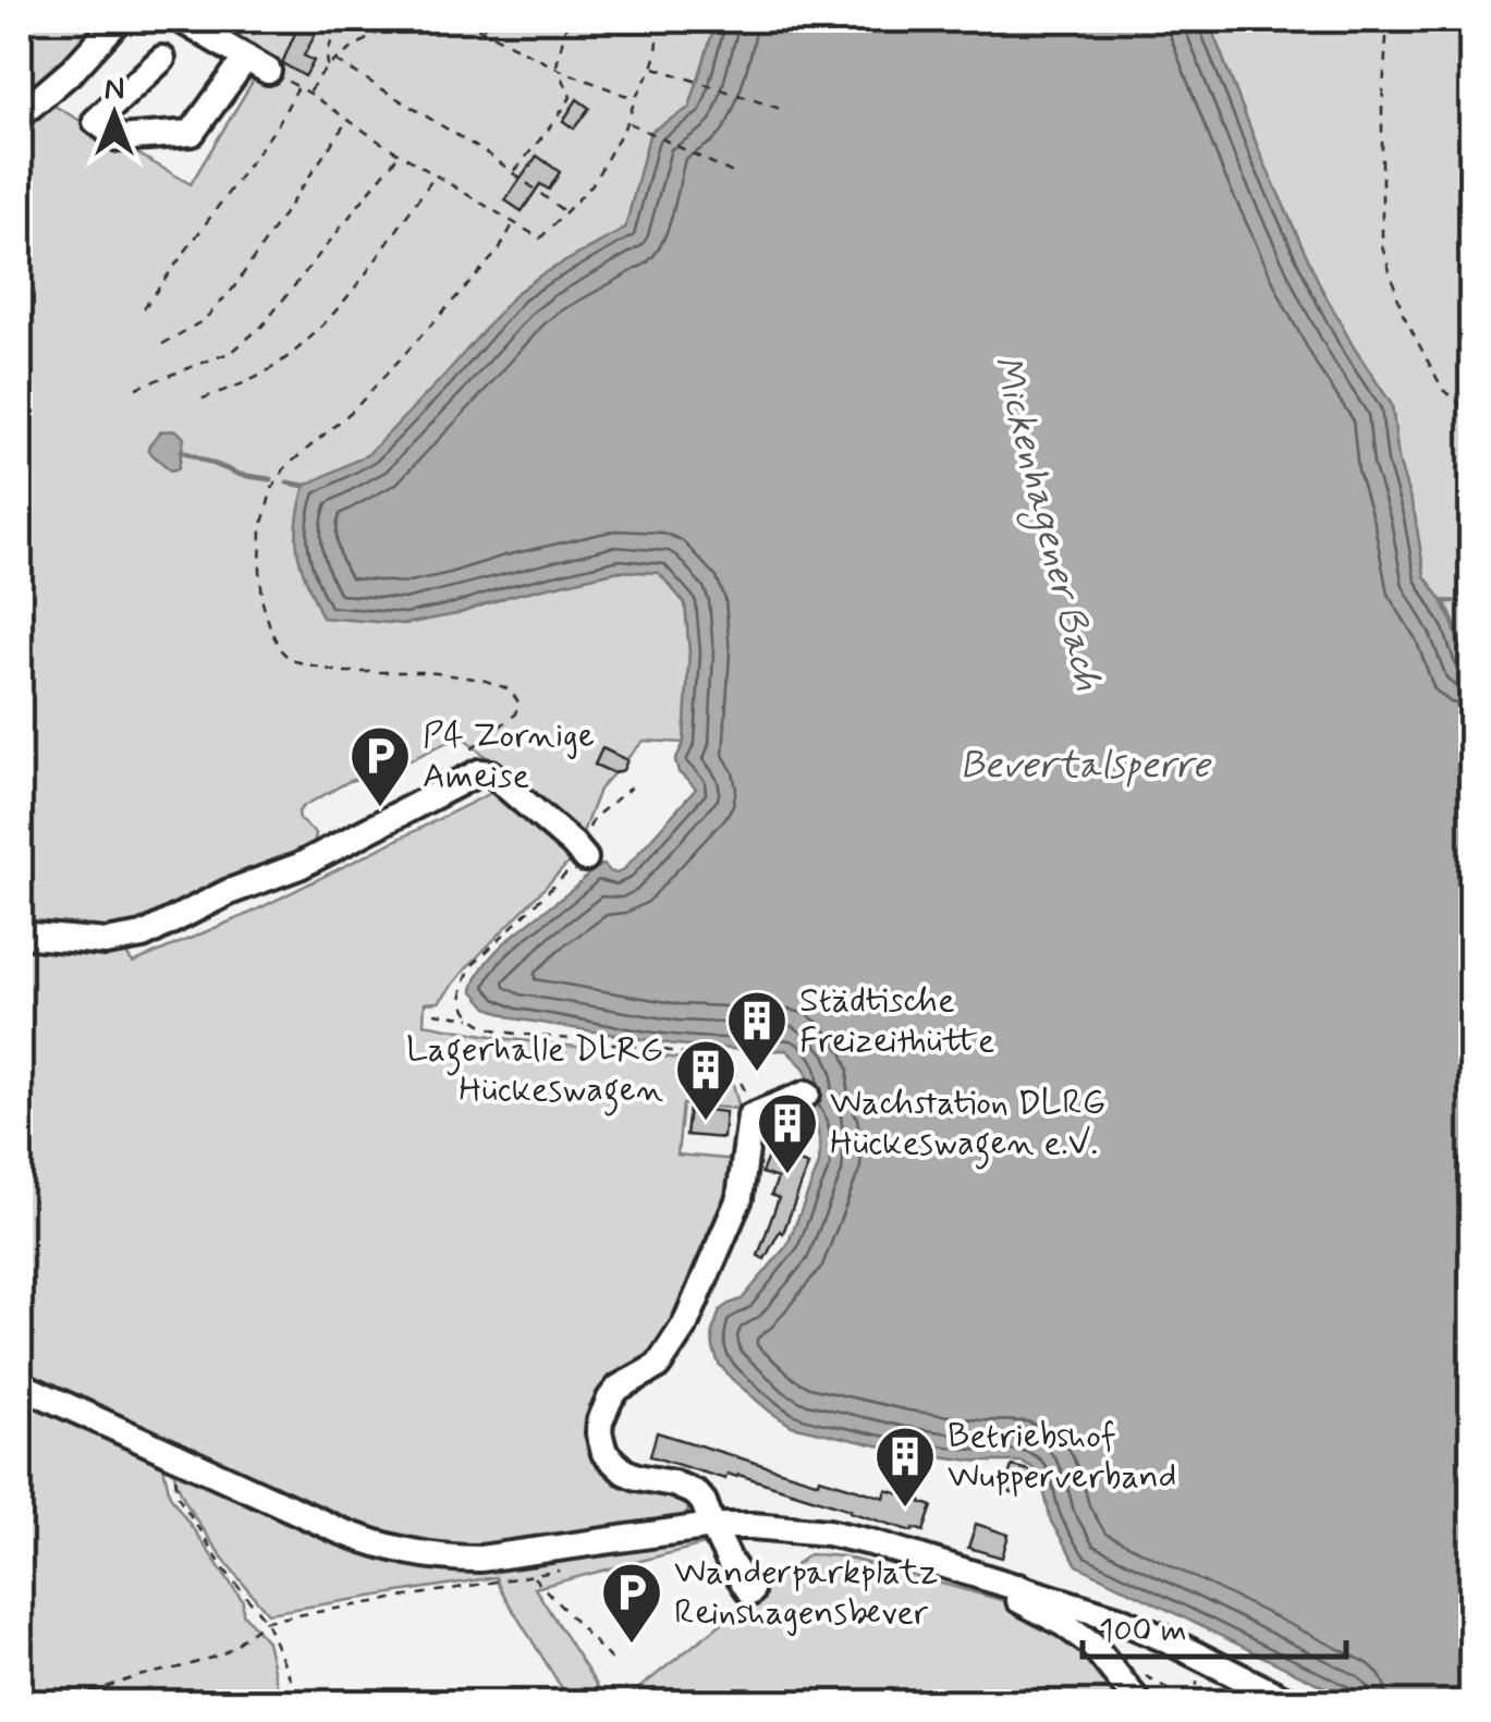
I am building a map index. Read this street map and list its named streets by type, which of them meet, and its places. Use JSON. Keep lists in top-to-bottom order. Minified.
{"water":["Mickenhagener Bach","Bevertalsperre"],"places":{"parking":["P4 Zornige Ameise","Wanderparkplatz Reinshagensbever"],"building":["Städtische Freizeithütte","Lagerhalle DLRG Hückeswagen","Wachstation DLRG Hückeswagen e.V.","Betriebshof Wupperverband"]},"scale_bar":"100 m","north":"top"}
